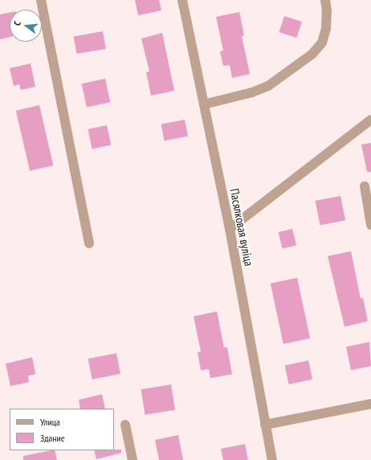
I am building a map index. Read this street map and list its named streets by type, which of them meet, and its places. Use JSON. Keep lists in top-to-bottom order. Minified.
{"streets":{"street":["Пасялковая вуліца"]},"legend":["Улица","Здание"],"north":"left"}
